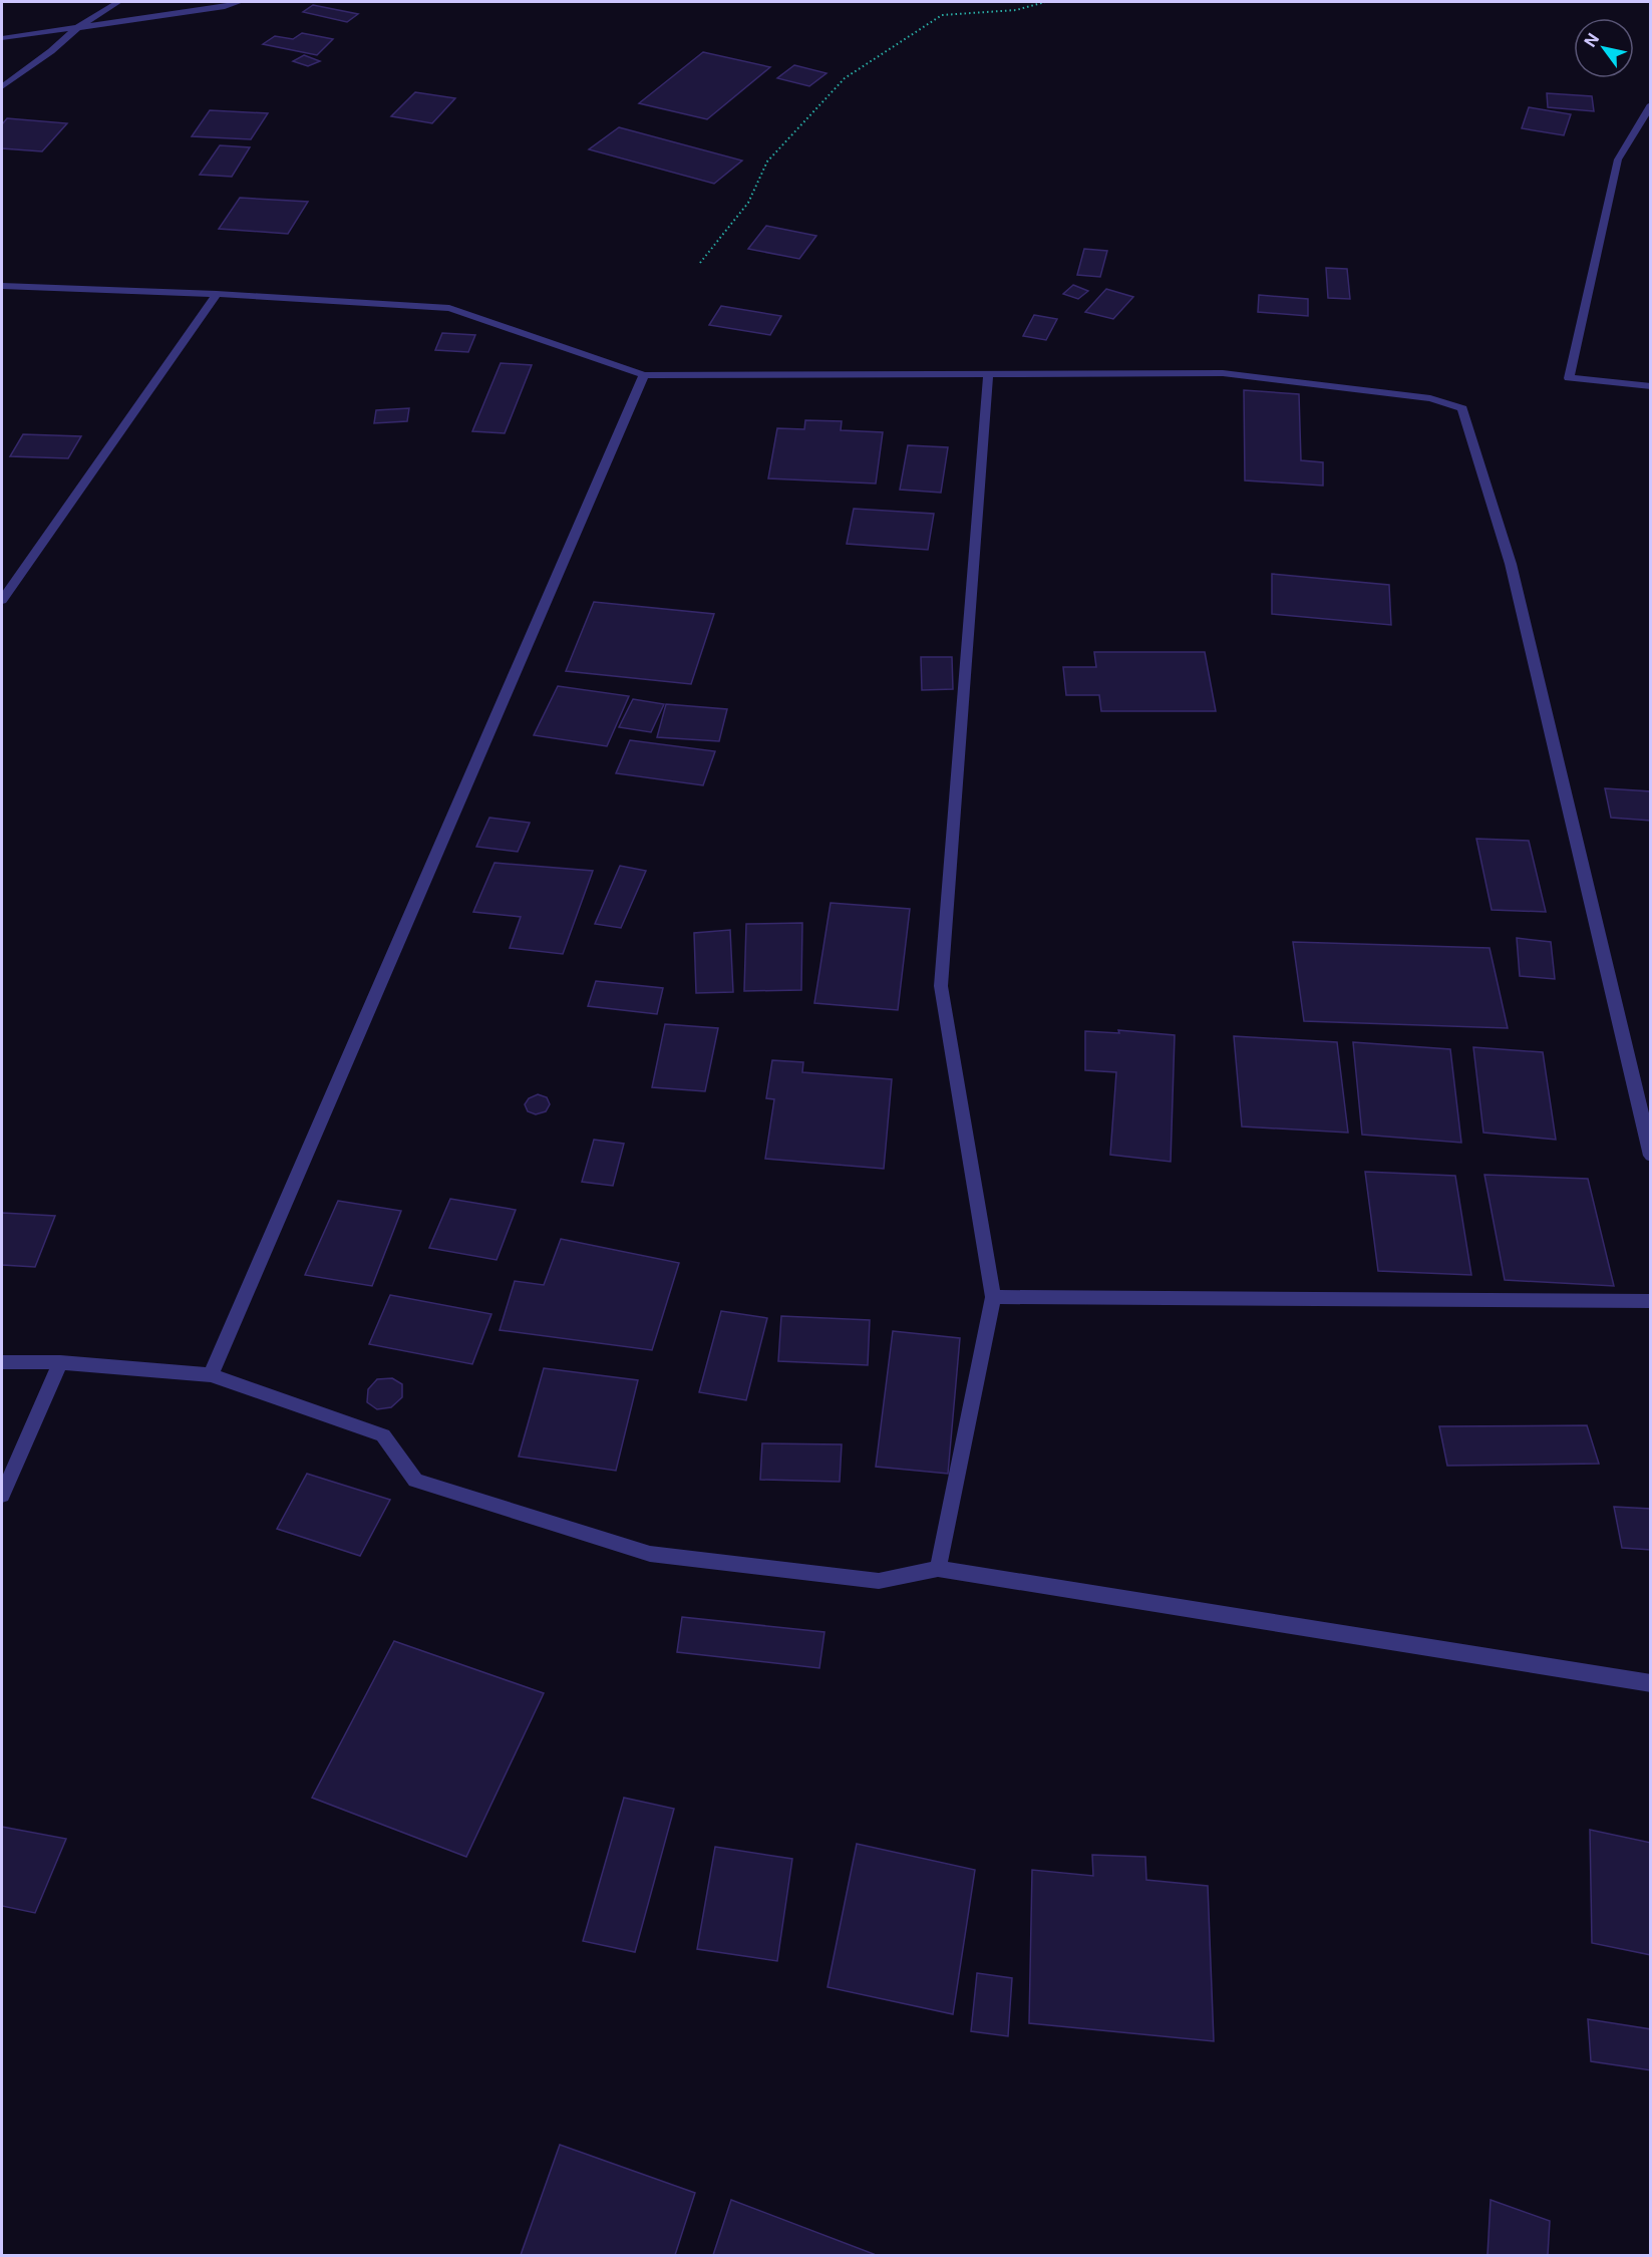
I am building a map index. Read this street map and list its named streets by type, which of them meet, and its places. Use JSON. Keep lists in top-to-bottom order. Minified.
{"north":"top left"}
